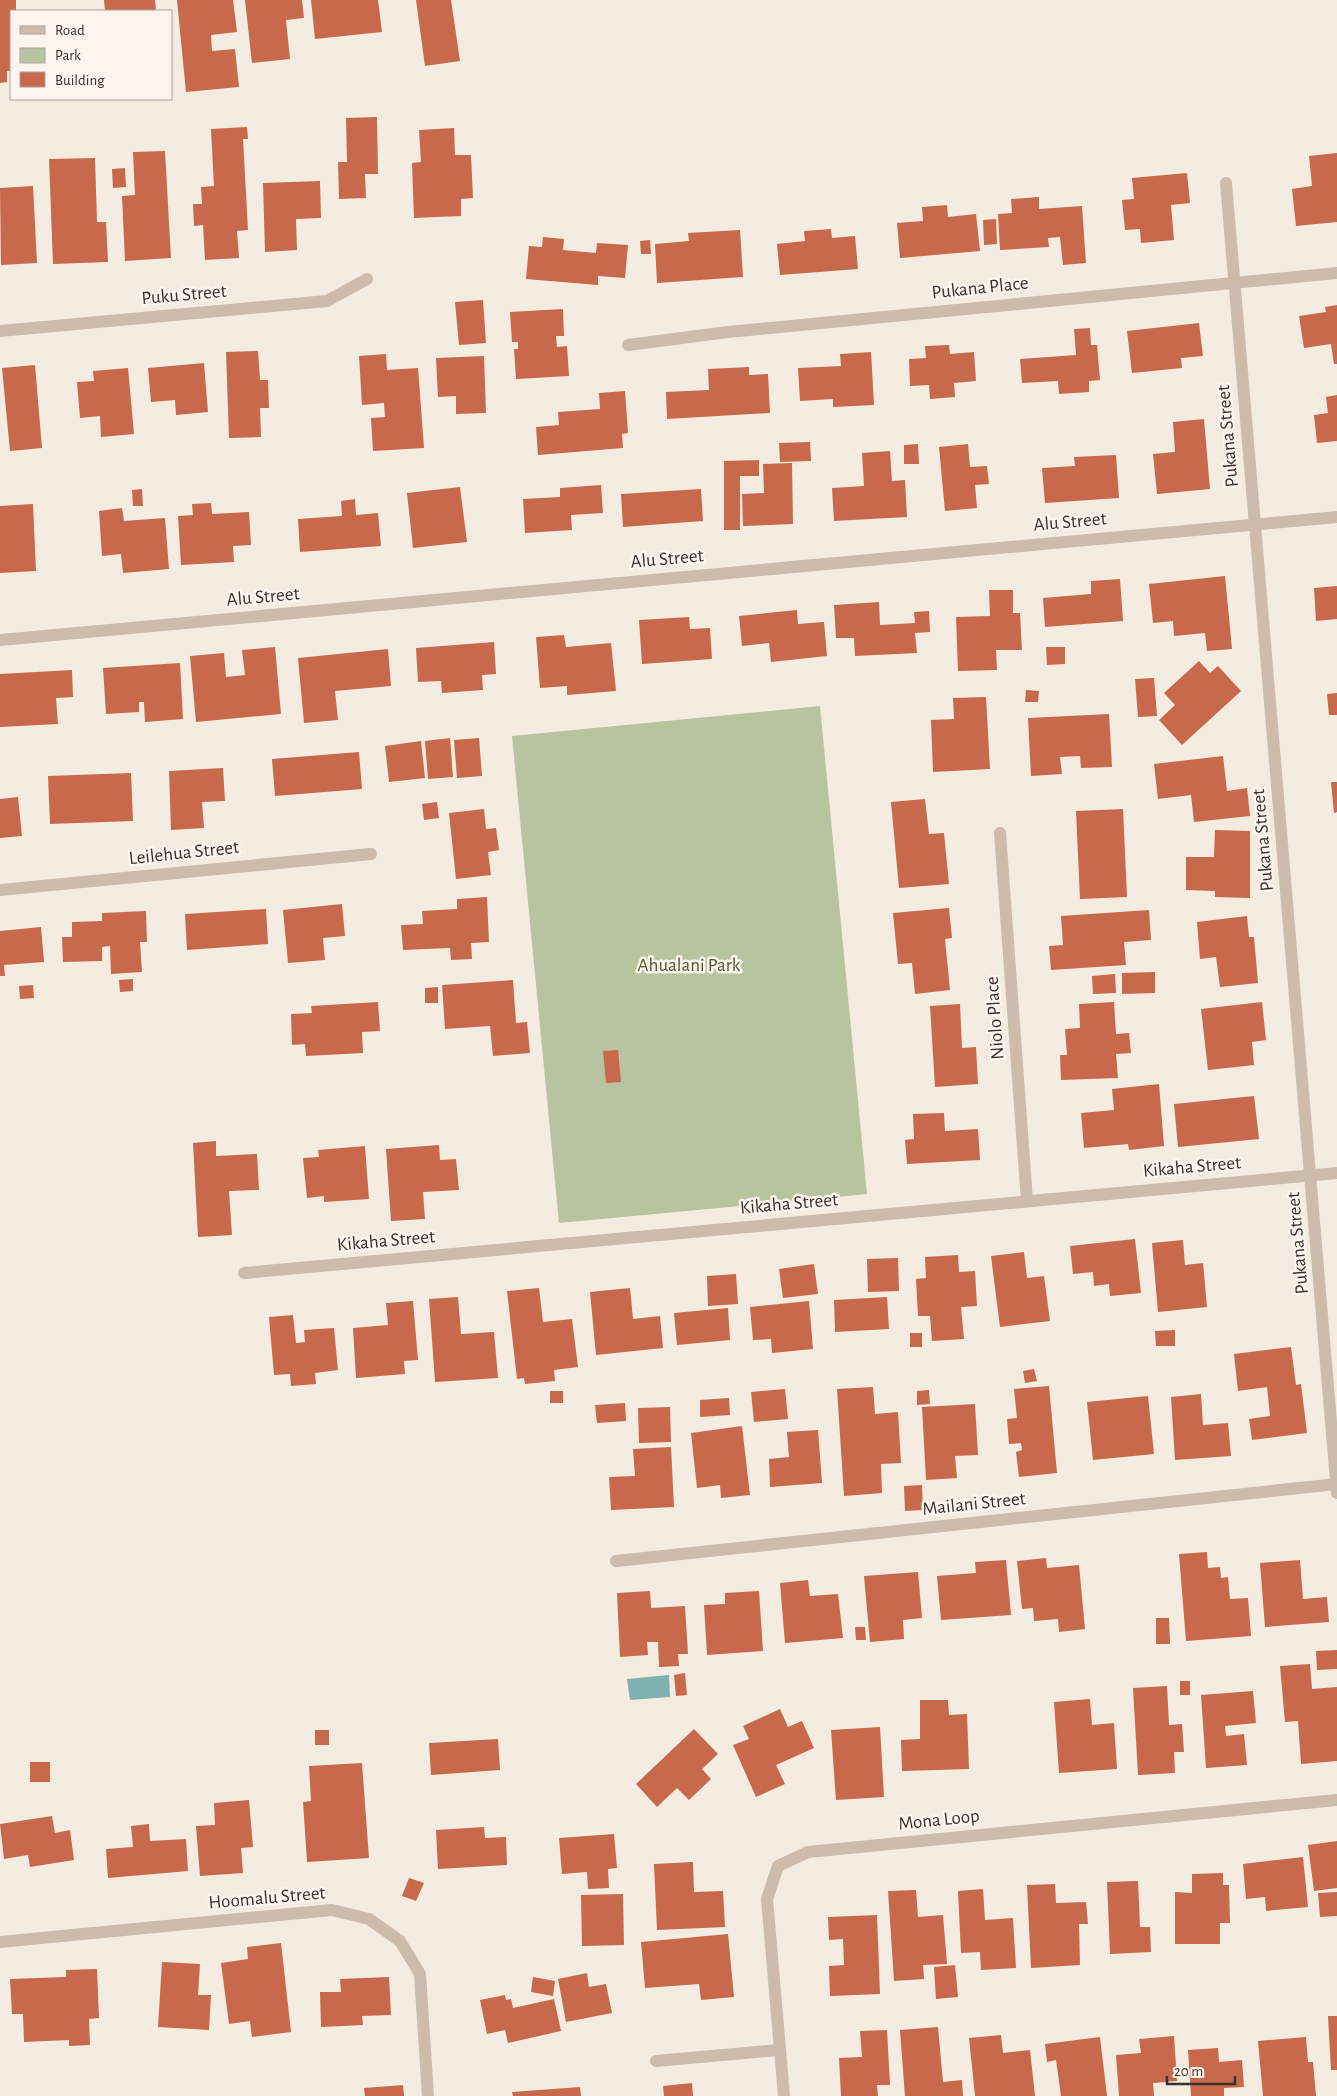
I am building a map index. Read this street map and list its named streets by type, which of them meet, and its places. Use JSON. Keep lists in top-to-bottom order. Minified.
{"streets":{"street":["Pukana Place","Puku Street","Pukana Street","Alu Street","Leilehua Street","Niolo Place","Kikaha Street","Mailani Street","Mona Loop","Hoomalu Street"]},"crossings":[["Pukana Place","Pukana Street"],["Pukana Street","Alu Street"],["Pukana Street","Kikaha Street"],["Pukana Street","Mailani Street"],["Niolo Place","Kikaha Street"]],"parks":["Ahualani Park"],"legend":["Road","Park","Building"],"scale_bar":"20 m"}
